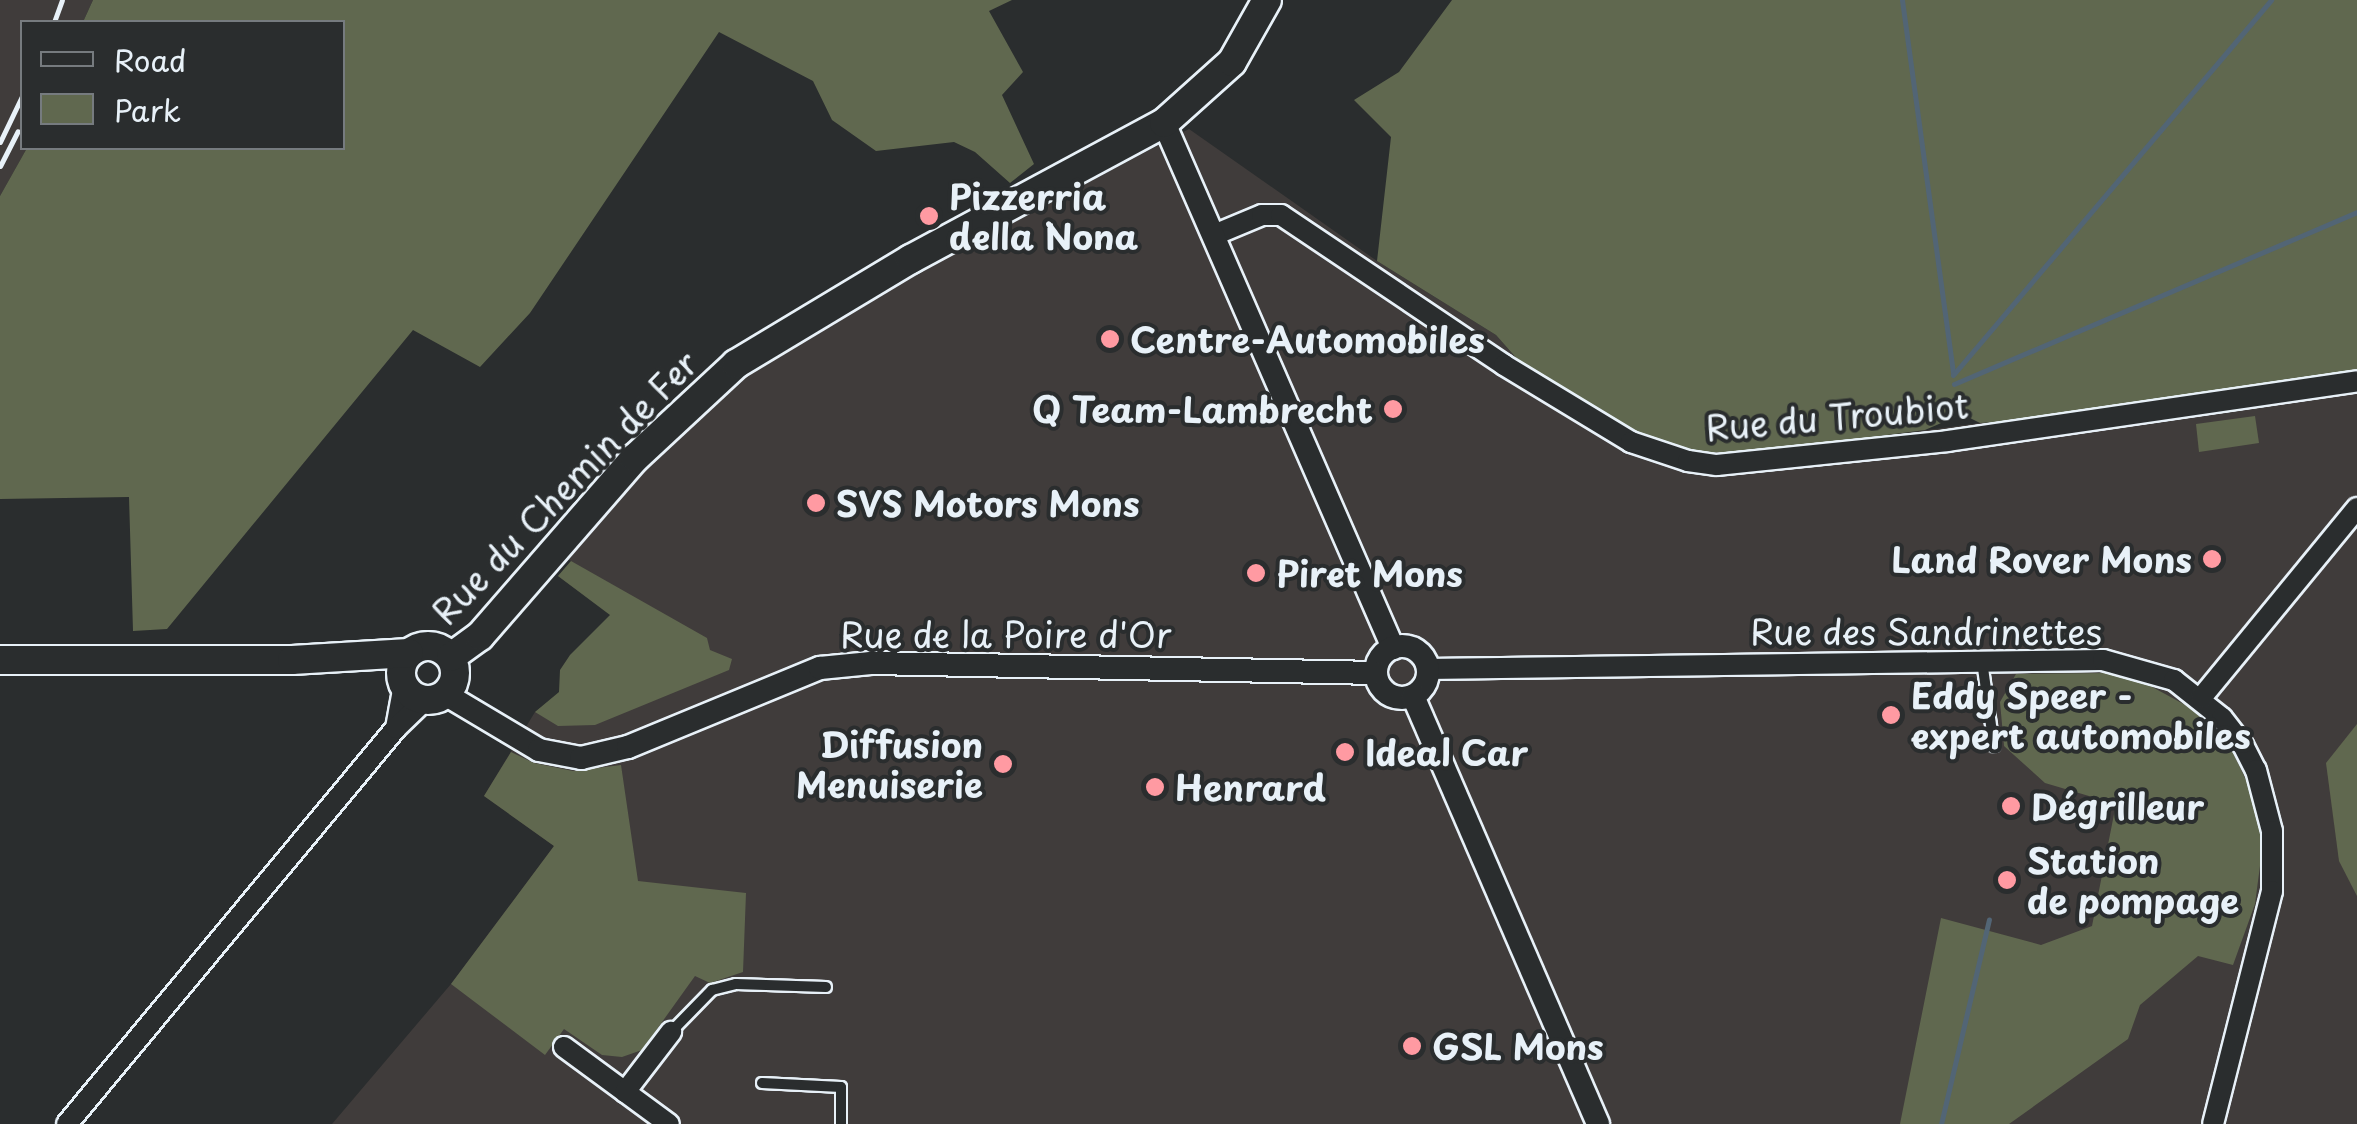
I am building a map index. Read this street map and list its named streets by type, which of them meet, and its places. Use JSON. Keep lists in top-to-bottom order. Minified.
{"streets":{"main road":["Rue du Chemin de Fer"],"street":["Rue du Troubiot","Rue des Sandrinettes","Rue de la Poire d'Or"]},"crossings":[["Rue du Chemin de Fer","Rue de la Poire d'Or"],["Rue des Sandrinettes","Rue de la Poire d'Or"]],"places":["Pizzerria della Nona","Centre-Automobiles","Q Team-Lambrecht","SVS Motors Mons","Land Rover Mons","Piret Mons","Eddy Speer - expert automobiles","Ideal Car","Diffusion Menuiserie","Henrard","Dégrilleur","Station de pompage","GSL Mons"],"legend":["Road","Park"]}
